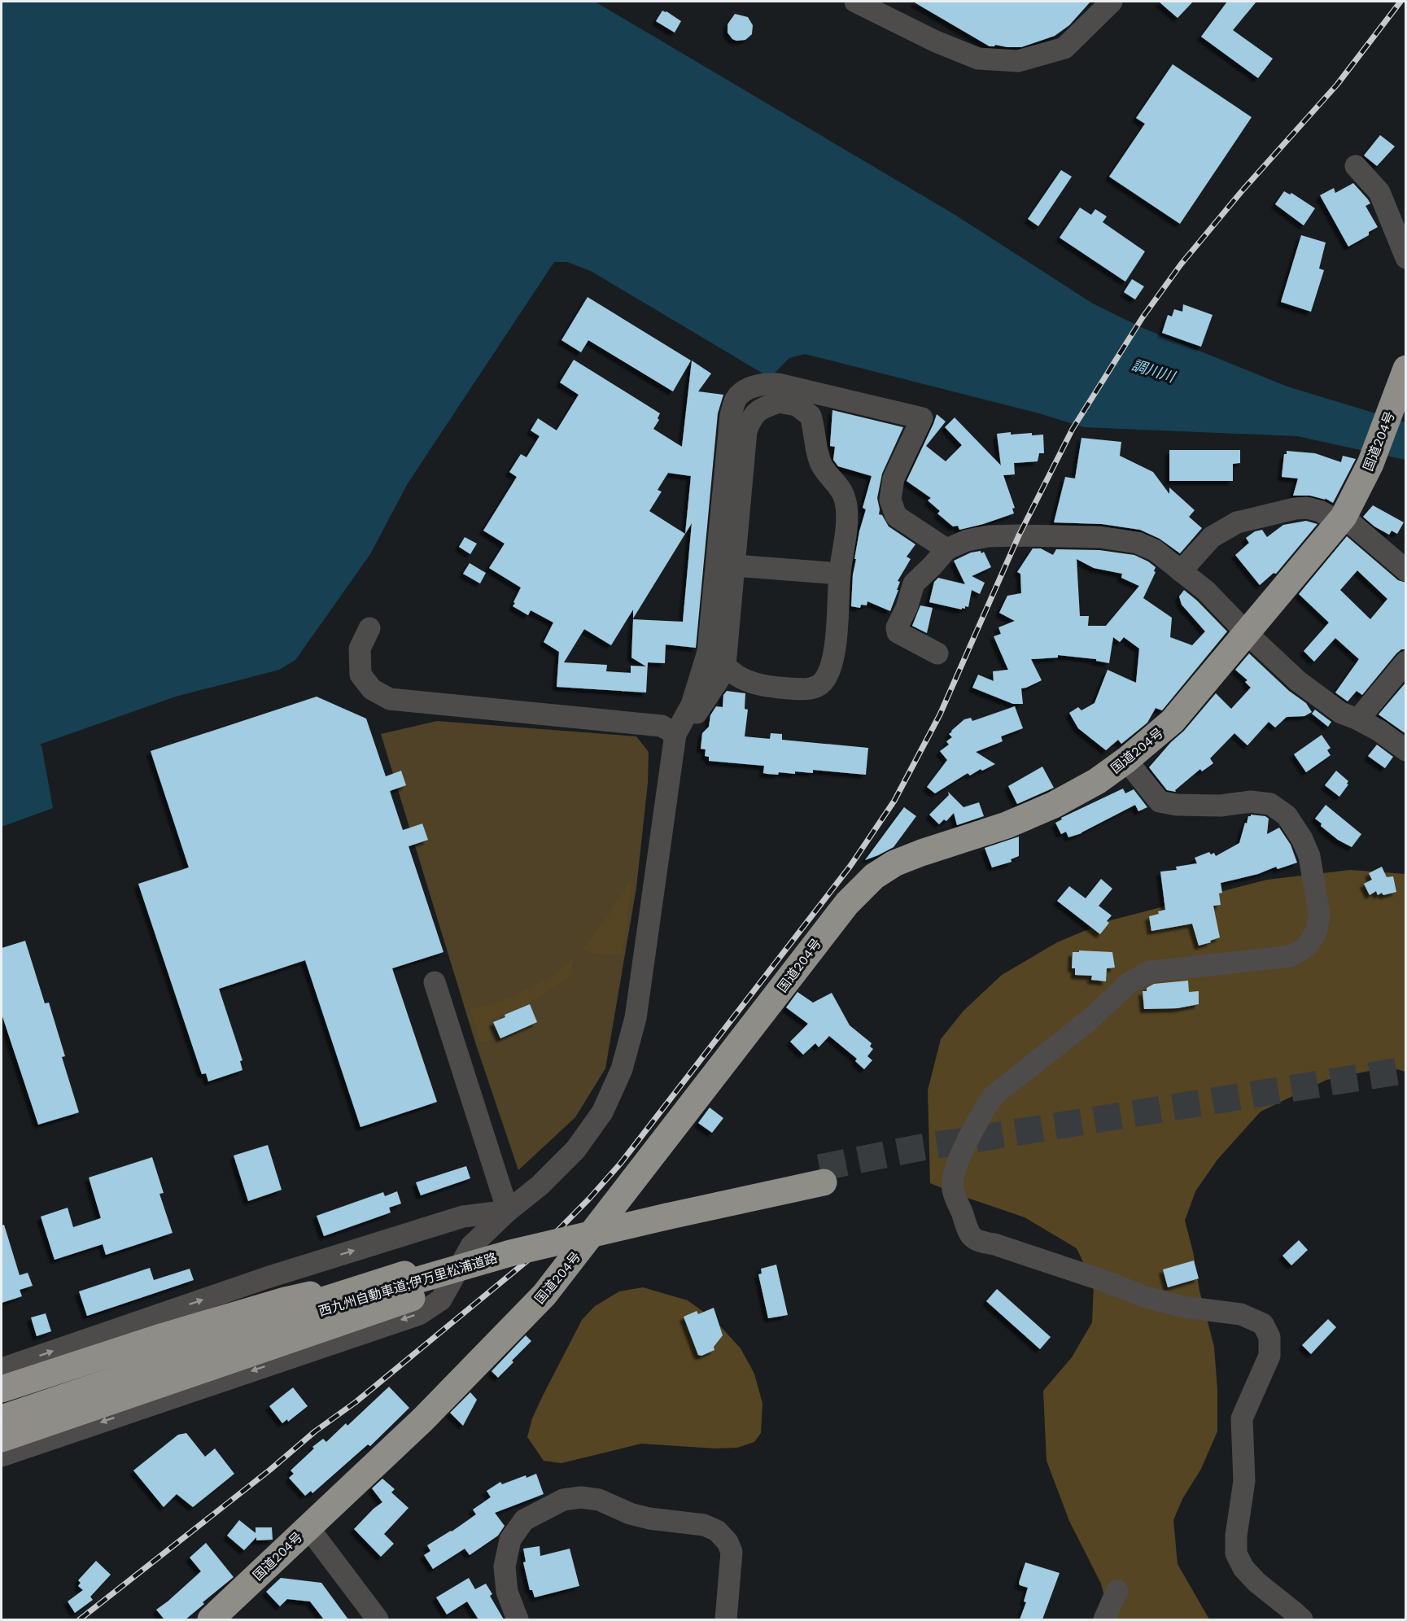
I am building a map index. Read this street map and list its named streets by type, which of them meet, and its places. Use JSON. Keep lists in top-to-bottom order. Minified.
{"streets":{"highway":["国道204号","西九州自動車道;伊万里松浦道路"]},"water":["調川川"]}
